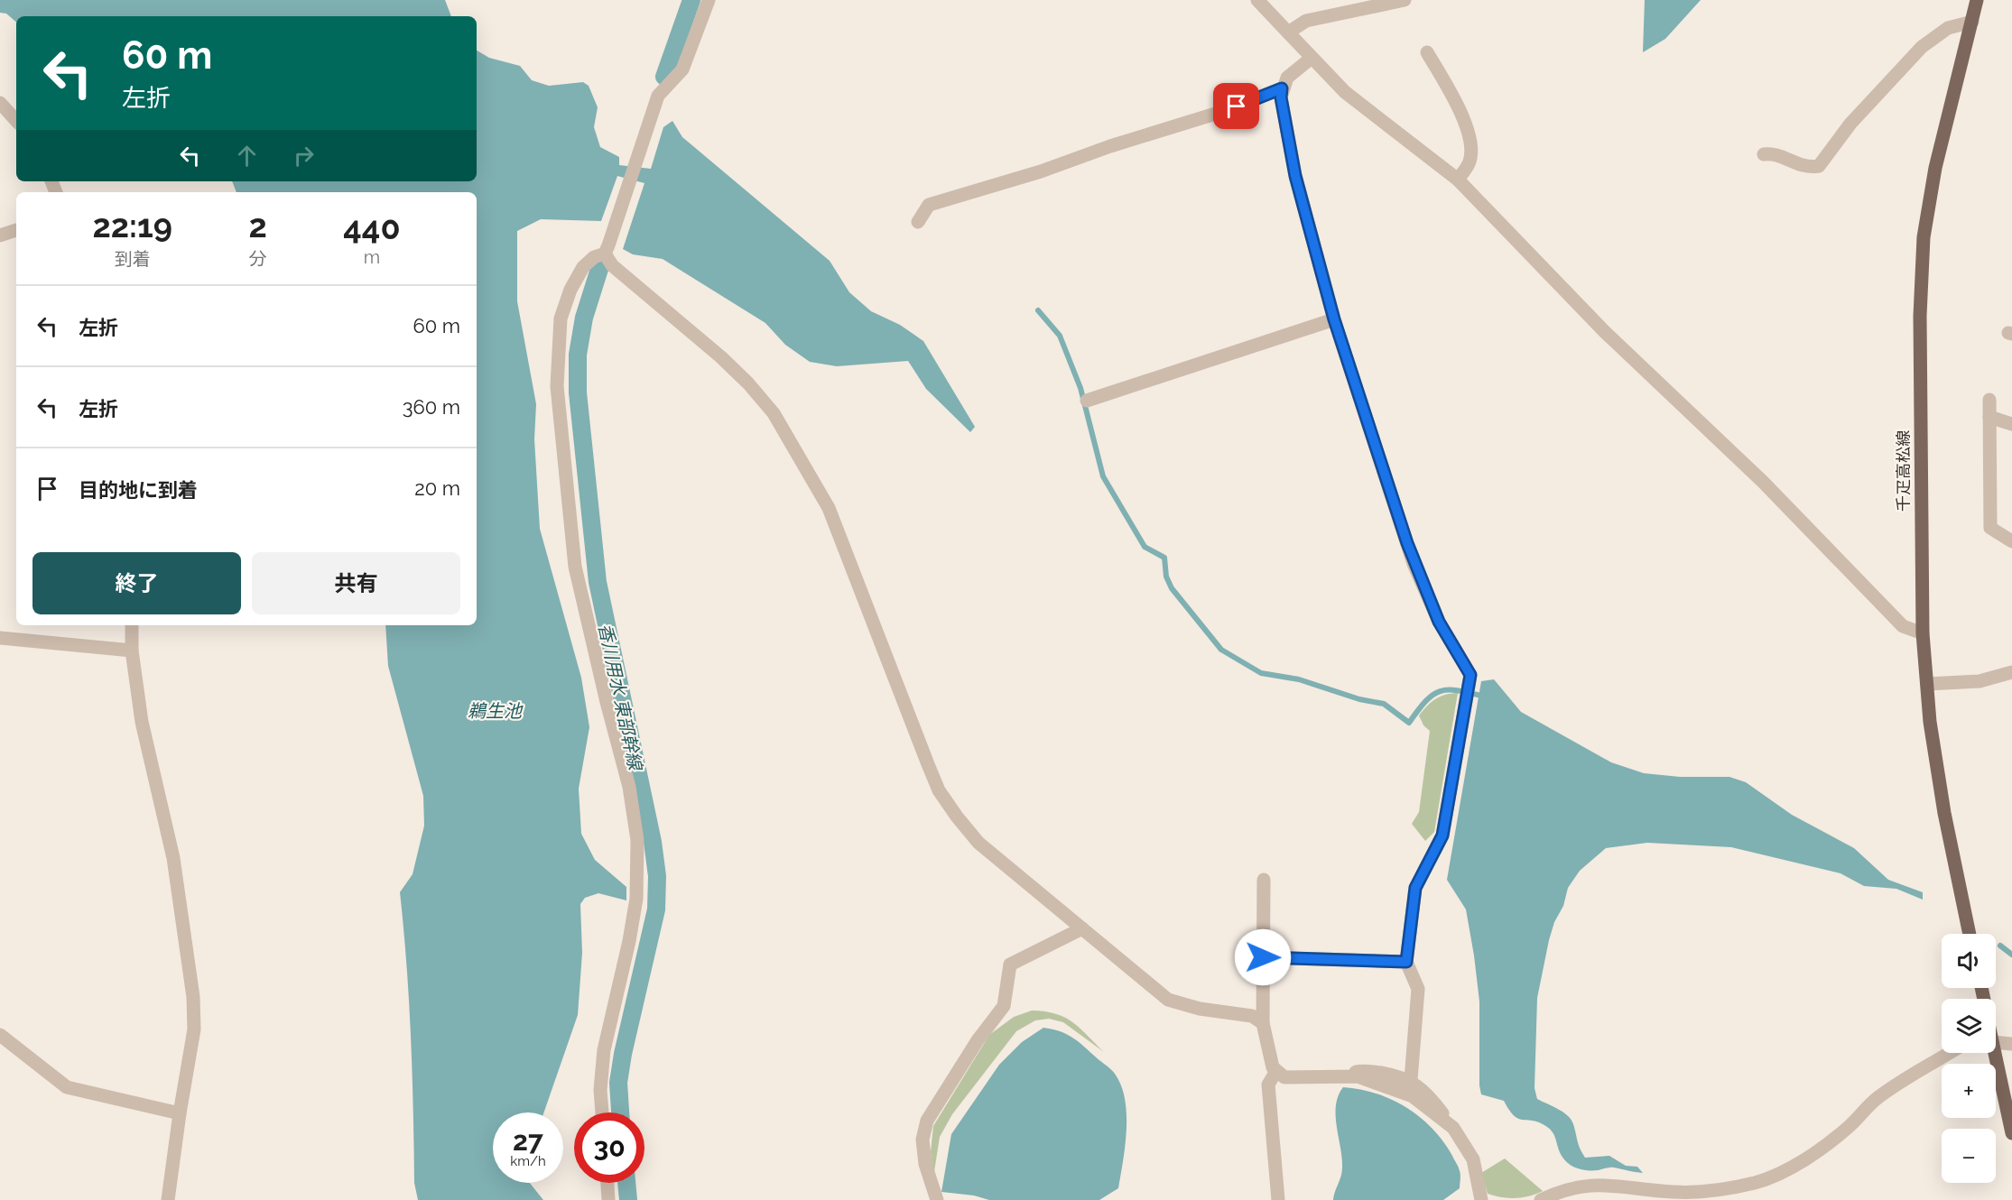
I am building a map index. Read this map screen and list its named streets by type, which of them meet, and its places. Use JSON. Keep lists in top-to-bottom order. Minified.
{"streets":{"main road":["千疋高松線"]},"water":["香川用水 東部幹線","鵜生池"],"page":{"turn":["60 m","左折"],"eta":["22:19","到着","2","分","440","m"],"list":[{"name":"左折","value":"60 m"},{"name":"左折","value":"360 m"},{"name":"目的地に到着","value":"20 m"}],"buttons":["終了","共有"],"map_buttons":["+","−"],"speed":"27 km/h","limit":"30"}}
